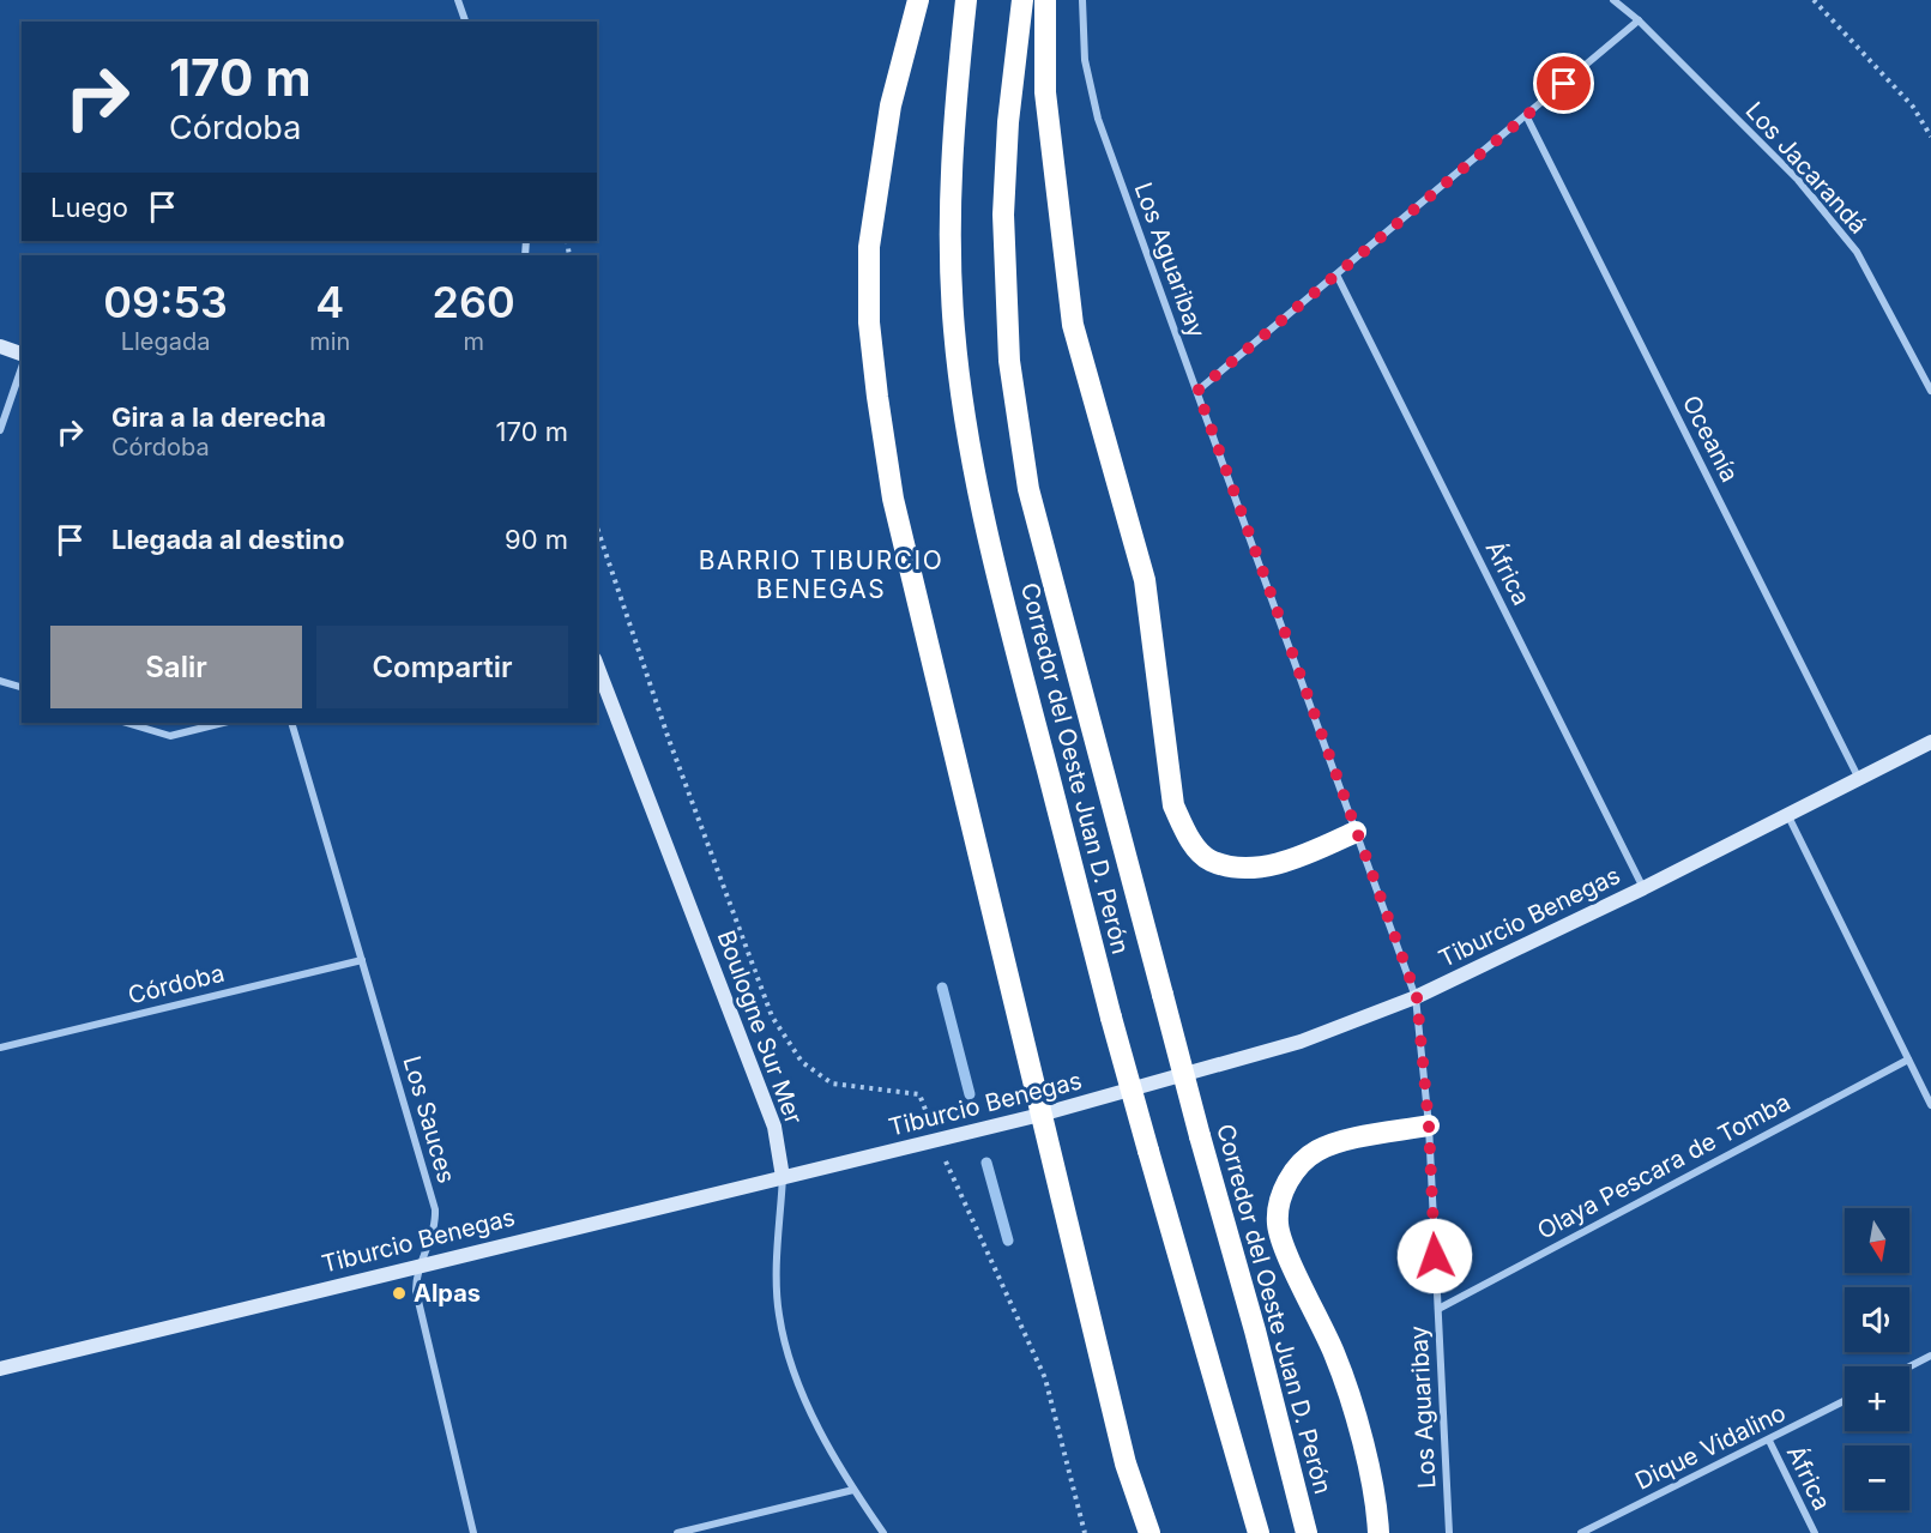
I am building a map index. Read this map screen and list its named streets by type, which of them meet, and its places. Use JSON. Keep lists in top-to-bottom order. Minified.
{"streets":{"highway":["Corredor del Oeste Juan D. Perón"],"main road":["Tiburcio Benegas","Boulogne Sur Mer"],"street":["Los Jacarandá","Los Aguaribay","Oceanía","África","Córdoba","Los Sauces","Olaya Pescara de Tomba","Dique Vidalino"]},"crossings":[["Los Aguaribay","Tiburcio Benegas"],["Los Aguaribay","Olaya Pescara de Tomba"],["Oceanía","Tiburcio Benegas"],["África","Tiburcio Benegas"],["África","Dique Vidalino"],["Tiburcio Benegas","Boulogne Sur Mer"],["Tiburcio Benegas","Los Sauces"],["Córdoba","Los Sauces"]],"districts":["BARRIO TIBURCIO BENEGAS"],"places":["Alpas"],"north":"bottom","page":{"turn":["170 m","Córdoba"],"then":"Luego","eta":["09:53","Llegada","4","min","260","m"],"list":[{"name":"Gira a la derecha","note":"Córdoba","value":"170 m"},{"name":"Llegada al destino","value":"90 m"}],"buttons":["Salir","Compartir"],"map_buttons":["+","−"]}}
